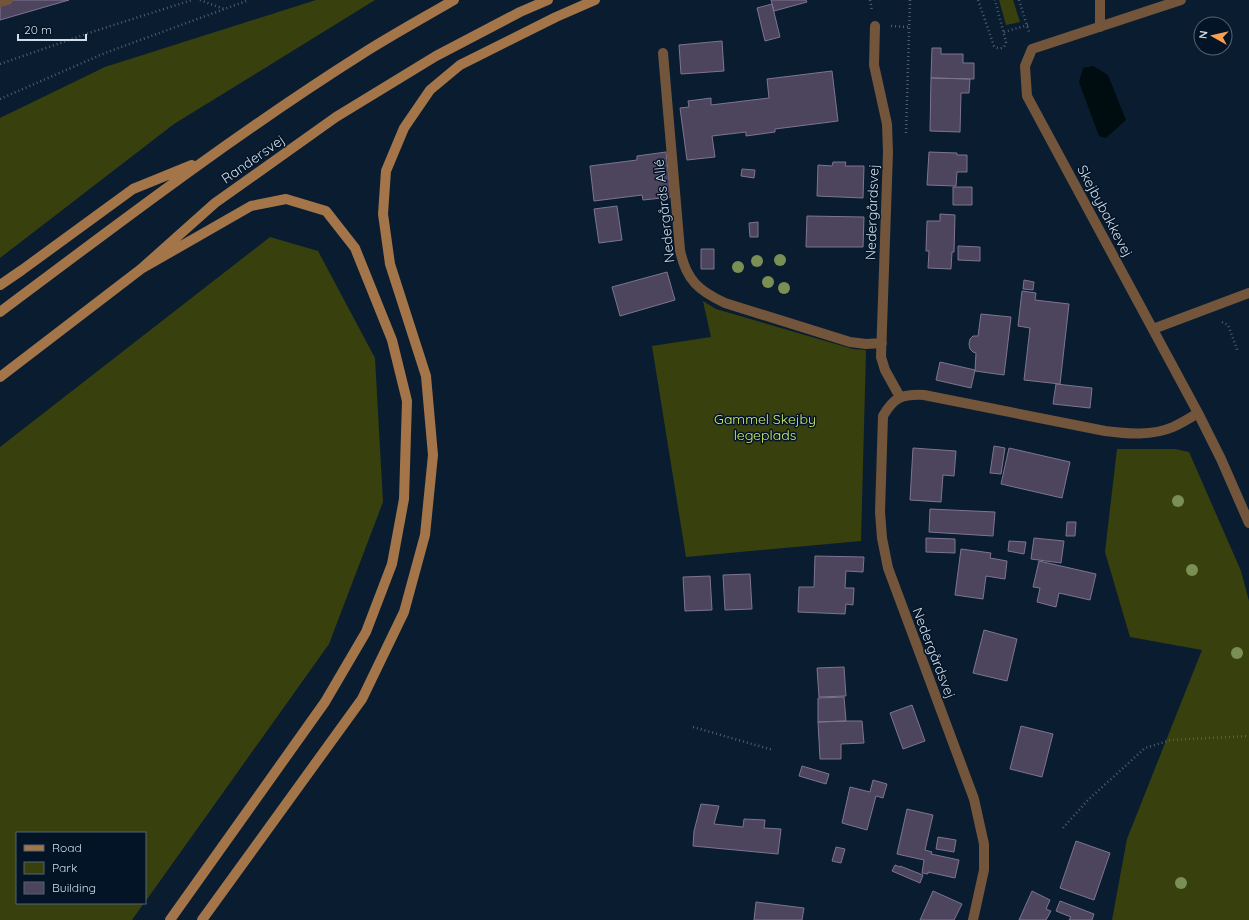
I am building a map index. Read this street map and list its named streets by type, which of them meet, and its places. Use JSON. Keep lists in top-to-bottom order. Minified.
{"streets":{"main road":["Randersvej"],"street":["Nedergårds Allé","Skejbybakkevej","Nedergårdsvej"]},"crossings":[["Nedergårds Allé","Nedergårdsvej"]],"parks":["Gammel Skejby legeplads"],"legend":["Road","Park","Building"],"scale_bar":"20 m","north":"left"}
